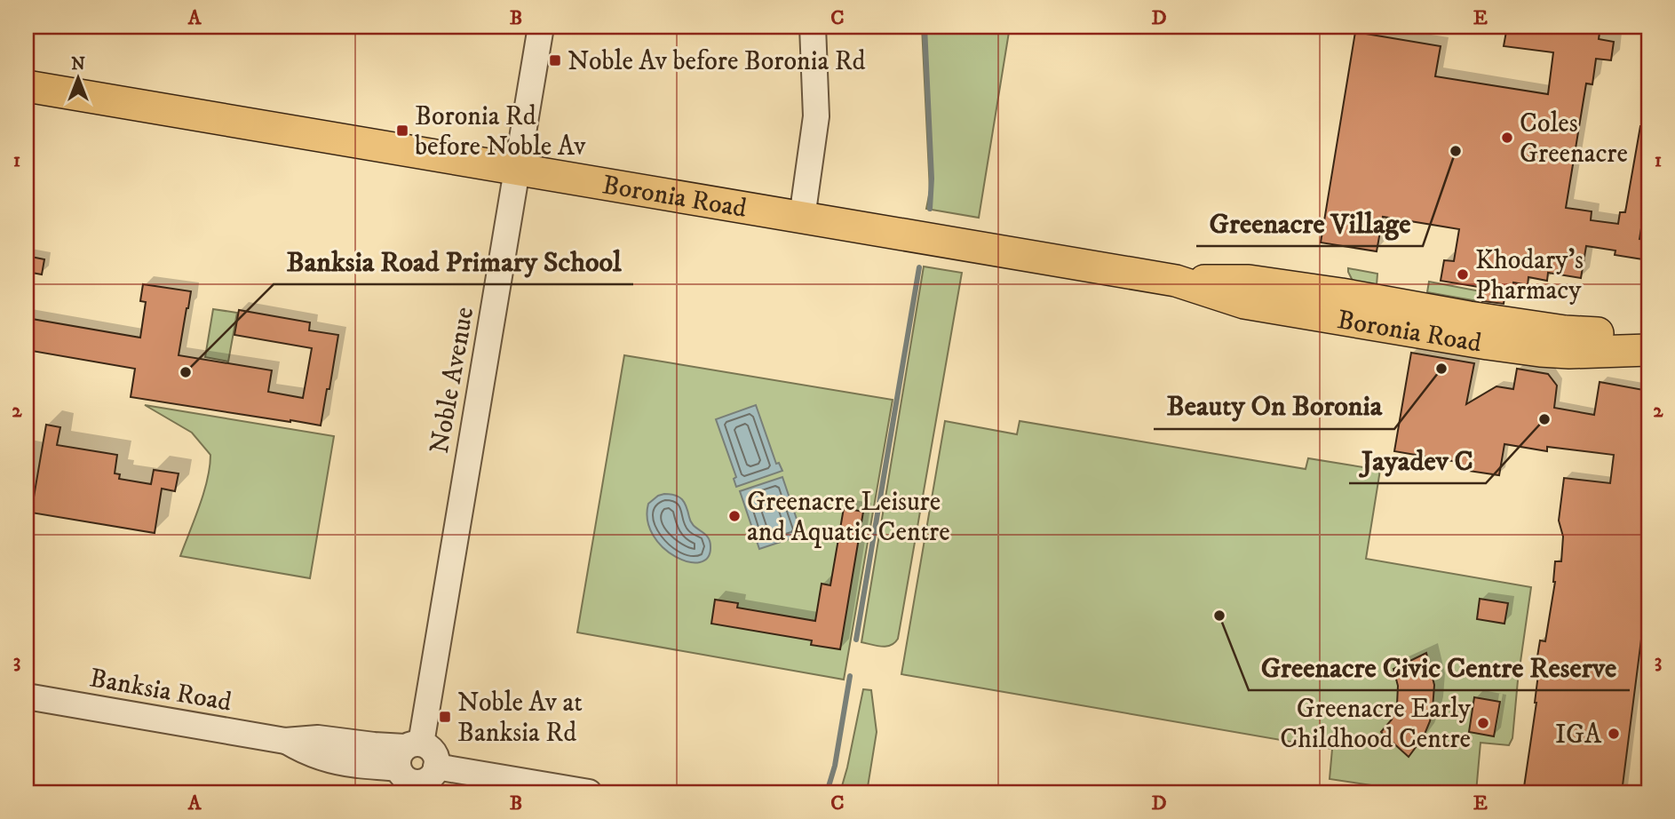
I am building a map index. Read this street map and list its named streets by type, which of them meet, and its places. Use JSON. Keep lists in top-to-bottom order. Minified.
{"streets":{"main road":["Boronia Road"],"street":["Noble Avenue","Banksia Road"]},"crossings":[["Boronia Road","Noble Avenue"],["Noble Avenue","Banksia Road"]],"places":{"transit":["Noble Av before Boronia Rd","Boronia Rd before Noble Av","Noble Av at Banksia Rd"],"other":["Coles Greenacre","Greenacre Village","Khodary's Pharmacy","Beauty On Boronia","Banksia Road Primary School","Jayadev C","Greenacre Leisure and Aquatic Centre","Greenacre Civic Centre Reserve","Greenacre Early Childhood Centre","IGA"]},"north":"top","grid":{"columns":["A","B","C","D","E"],"rows":["1","2","3"]}}
